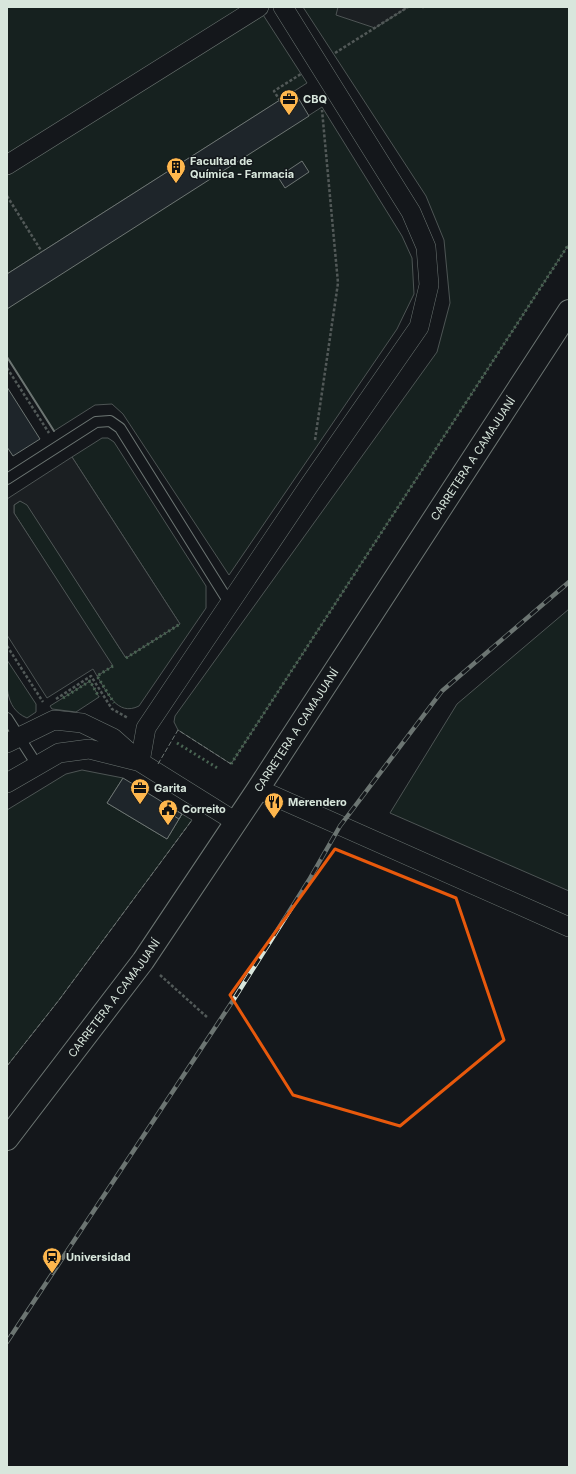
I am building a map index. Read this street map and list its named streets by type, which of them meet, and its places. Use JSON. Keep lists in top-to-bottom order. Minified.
{"streets":{"main road":["CARRETERA A CAMAJUANÍ"]},"places":{"office":["CBQ","Garita"],"building":["Facultad de Química - Farmacia"],"restaurant":["Merendero"],"public building":["Correito"],"station":["Universidad"]}}
